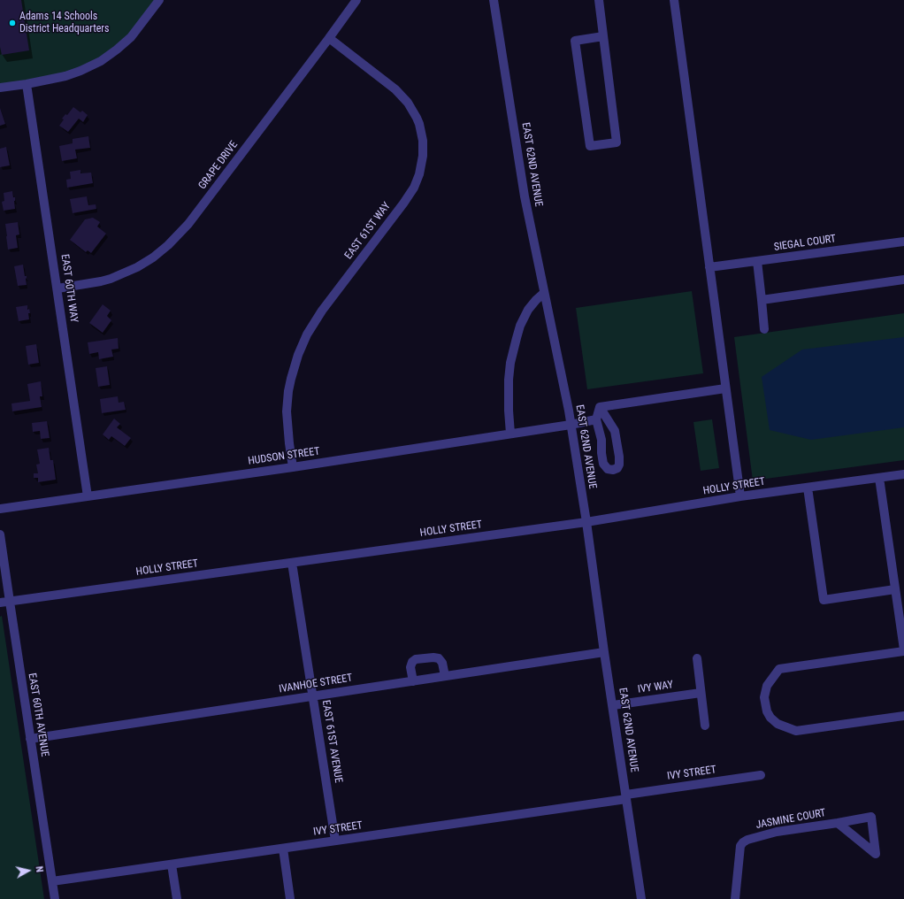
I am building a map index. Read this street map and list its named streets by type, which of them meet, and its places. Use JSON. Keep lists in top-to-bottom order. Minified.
{"streets":{"street":["EAST 62ND AVENUE","GRAPE DRIVE","EAST 61ST WAY","SIEGAL COURT","EAST 60TH WAY","HUDSON STREET","HOLLY STREET","IVANHOE STREET","IVY WAY","EAST 60TH AVENUE","EAST 61ST AVENUE","IVY STREET","JASMINE COURT"]},"crossings":[["EAST 62ND AVENUE","HUDSON STREET"],["EAST 62ND AVENUE","HOLLY STREET"],["EAST 62ND AVENUE","IVANHOE STREET"],["EAST 62ND AVENUE","IVY WAY"],["EAST 62ND AVENUE","IVY STREET"],["GRAPE DRIVE","EAST 61ST WAY"],["GRAPE DRIVE","EAST 60TH WAY"],["EAST 61ST WAY","HUDSON STREET"],["EAST 60TH WAY","HUDSON STREET"],["HOLLY STREET","EAST 60TH AVENUE"],["HOLLY STREET","EAST 61ST AVENUE"],["IVANHOE STREET","EAST 60TH AVENUE"],["IVANHOE STREET","EAST 61ST AVENUE"],["EAST 60TH AVENUE","IVY STREET"],["EAST 61ST AVENUE","IVY STREET"]],"places":["Adams 14 Schools District Headquarters"],"north":"right"}
